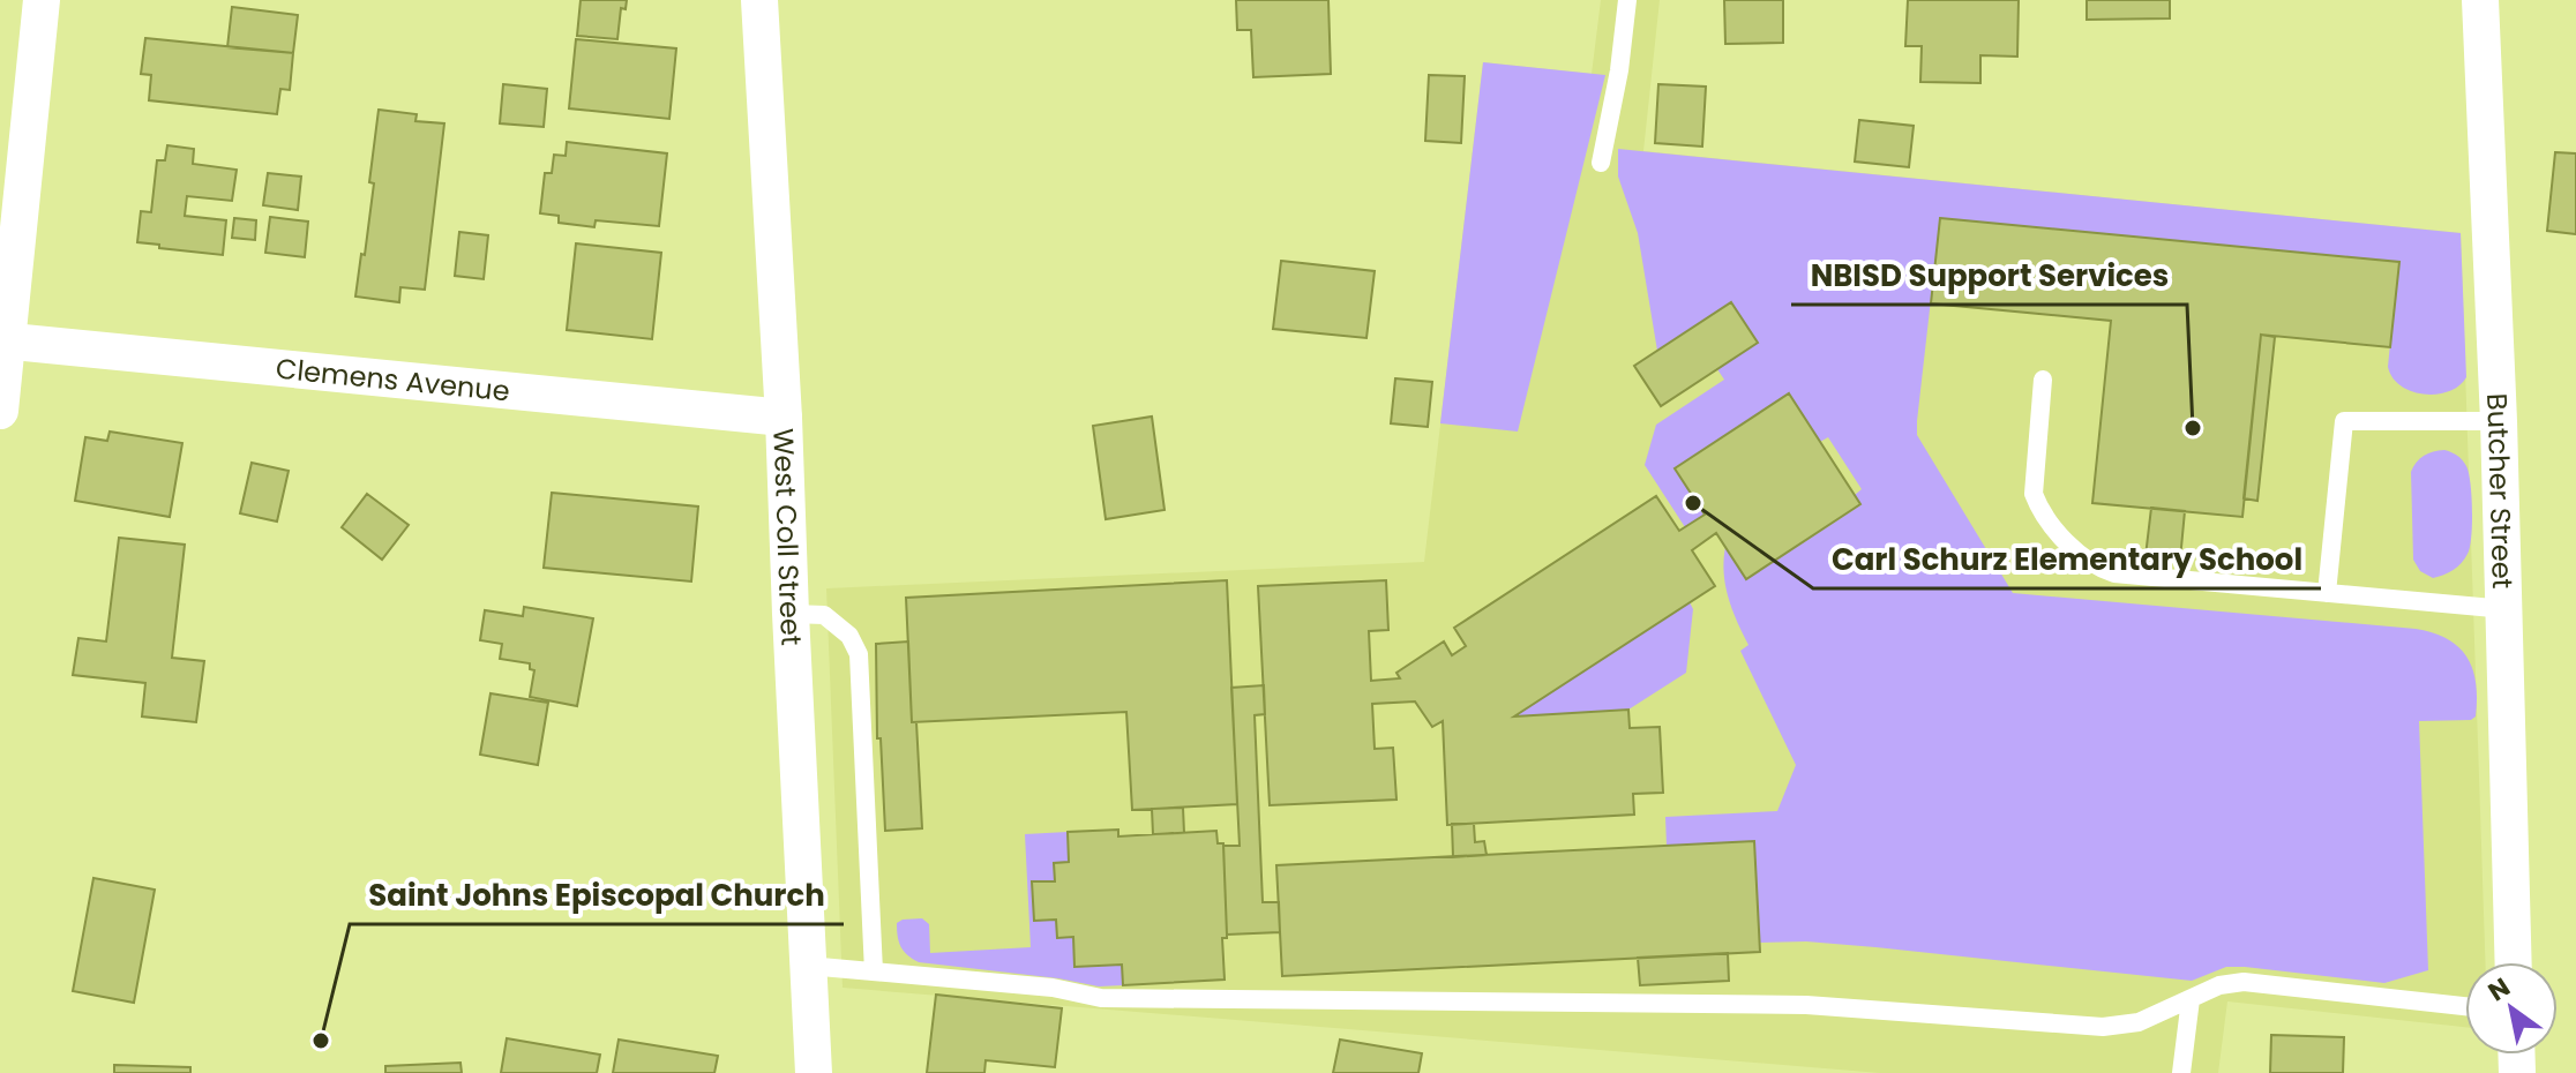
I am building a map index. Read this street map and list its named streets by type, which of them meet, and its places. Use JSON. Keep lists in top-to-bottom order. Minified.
{"streets":{"street":["Clemens Avenue","Butcher Street","West Coll Street"]},"crossings":[["Clemens Avenue","West Coll Street"]],"places":["NBISD Support Services","Carl Schurz Elementary School","Saint Johns Episcopal Church"],"north":"top left"}
